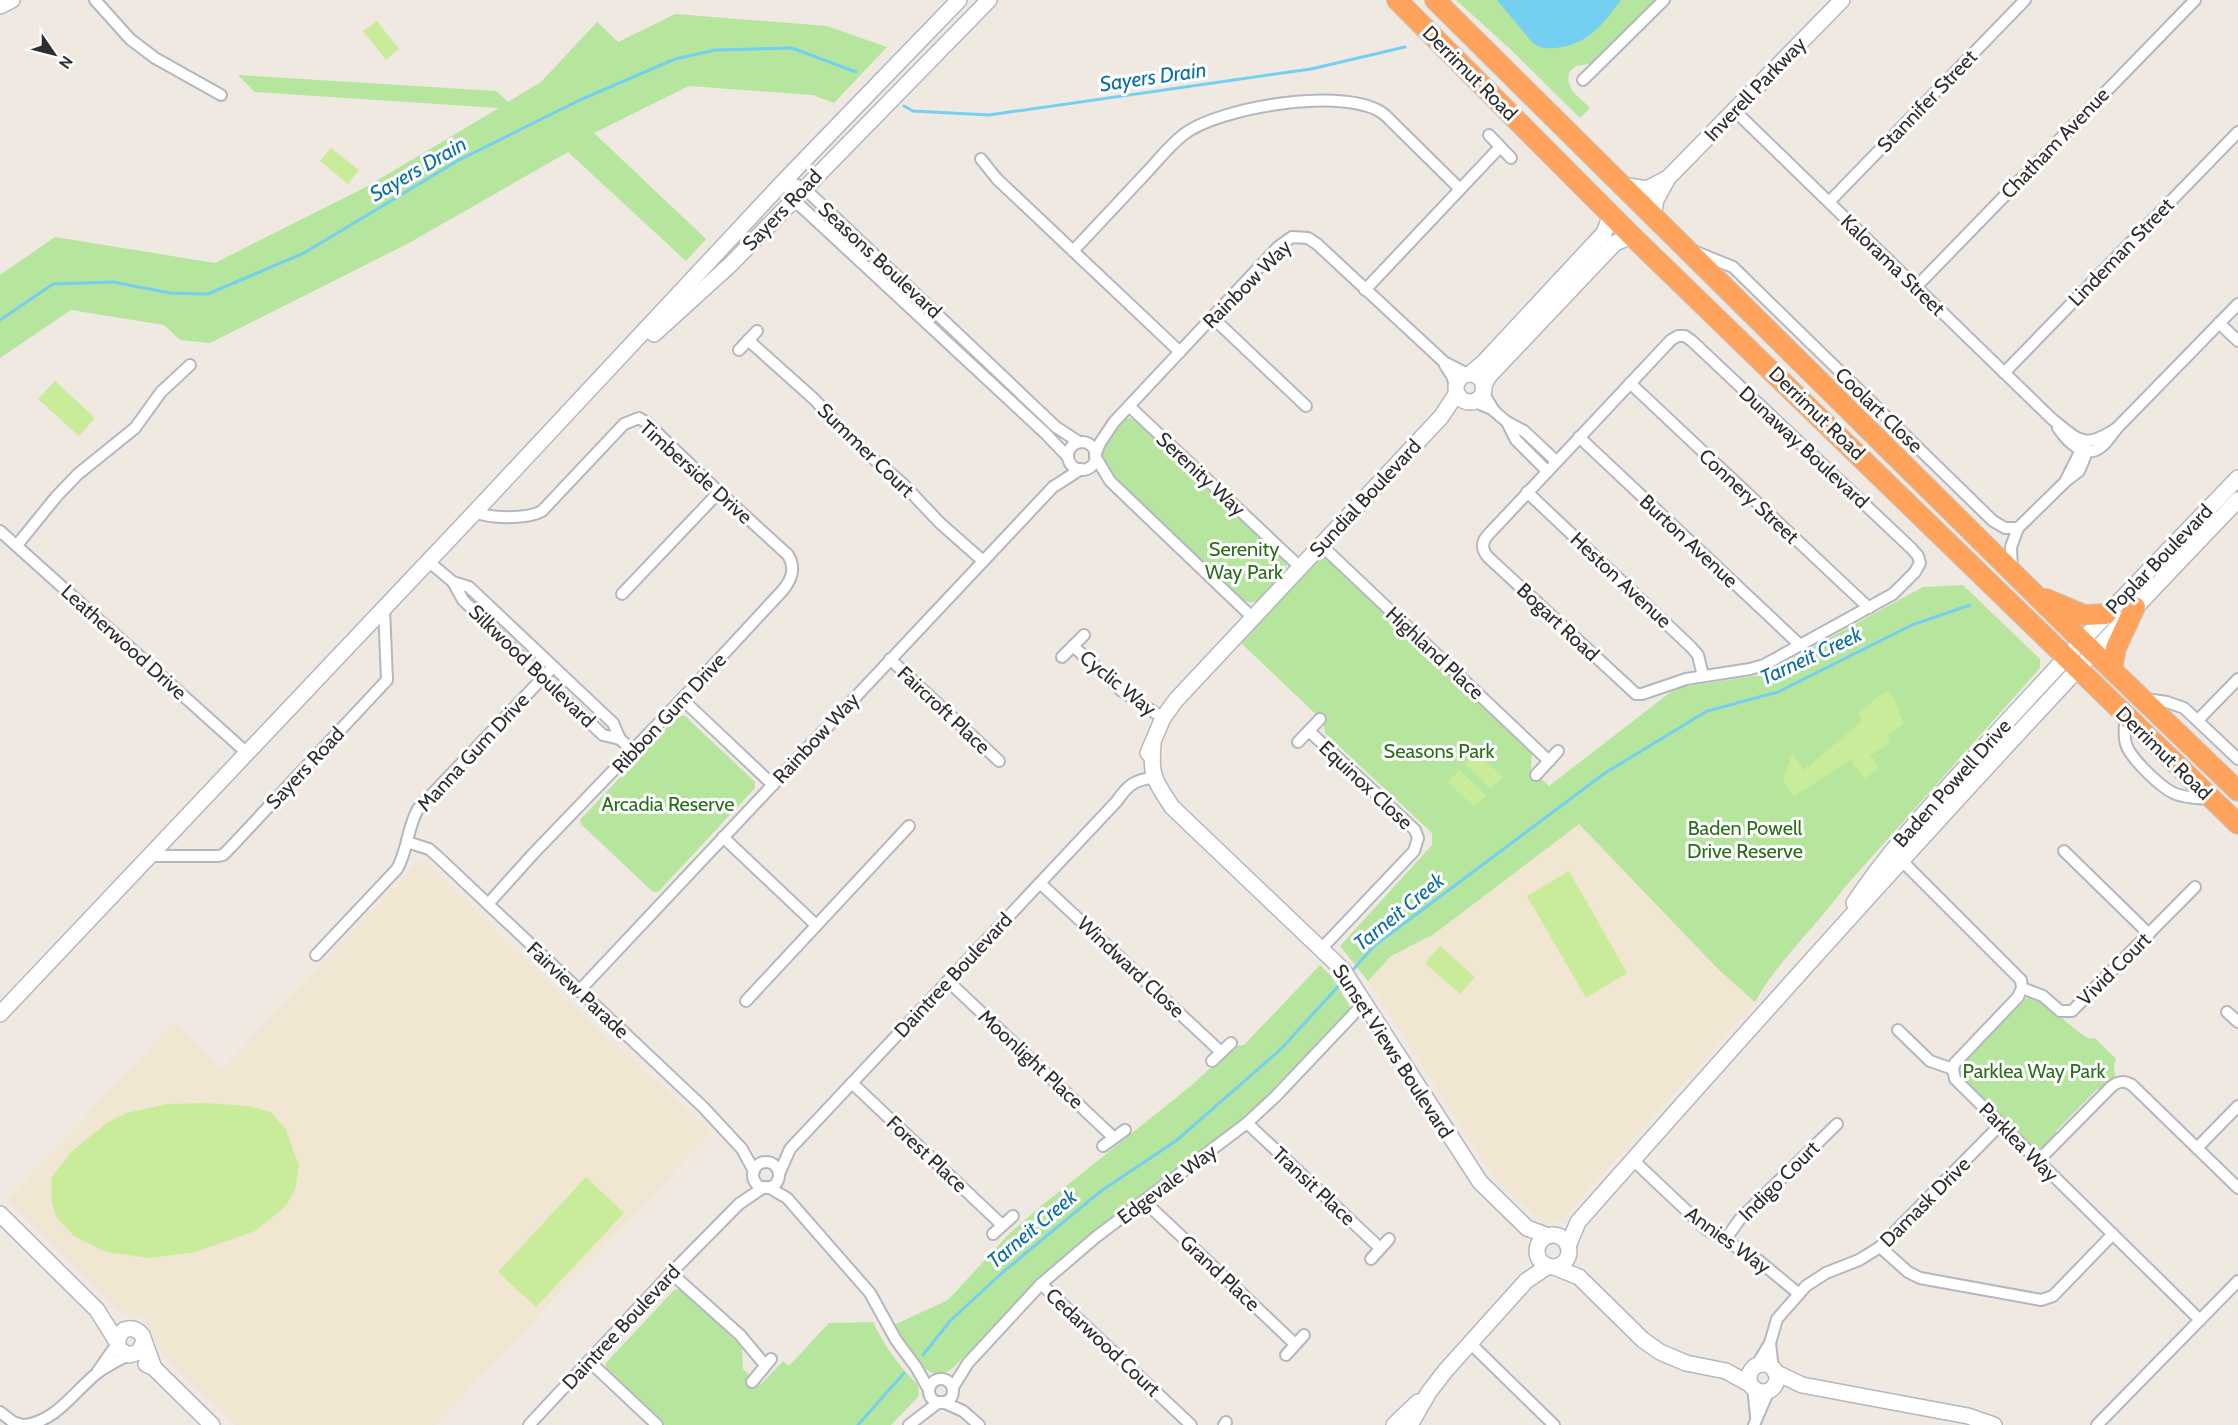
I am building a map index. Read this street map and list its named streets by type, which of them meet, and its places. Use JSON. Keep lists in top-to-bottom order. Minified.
{"streets":{"highway":["Derrimut Road"],"street":["Inverell Parkway","Stannifer Street","Chatham Avenue","Sayers Road","Lindeman Street","Seasons Boulevard","Kalorama Street","Rainbow Way","Coolart Close","Dunaway Boulevard","Summer Court","Timberside Drive","Serenity Way","Connery Street","Sundial Boulevard","Burton Avenue","Poplar Boulevard","Heston Avenue","Bogart Road","Leatherwood Drive","Highland Place","Silkwood Boulevard","Cyclic Way","Faircroft Place","Ribbon Gum Drive","Manna Gum Drive","Baden Powell Drive","Equinox Close","Windward Close","Vivid Court","Daintree Boulevard","Fairview Parade","Sunset Views Boulevard","Moonlight Place","Parklea Way","Forest Place","Indigo Court","Edgevale Way","Transit Place","Damask Drive","Annies Way","Grand Place","Cedarwood Court"]},"crossings":[["Derrimut Road","Inverell Parkway"],["Derrimut Road","Coolart Close"],["Derrimut Road","Sundial Boulevard"],["Derrimut Road","Poplar Boulevard"],["Derrimut Road","Baden Powell Drive"],["Inverell Parkway","Kalorama Street"],["Stannifer Street","Kalorama Street"],["Chatham Avenue","Kalorama Street"],["Sayers Road","Seasons Boulevard"],["Sayers Road","Timberside Drive"],["Sayers Road","Leatherwood Drive"],["Sayers Road","Silkwood Boulevard"],["Lindeman Street","Kalorama Street"],["Seasons Boulevard","Rainbow Way"],["Rainbow Way","Summer Court"],["Rainbow Way","Serenity Way"],["Rainbow Way","Sundial Boulevard"],["Rainbow Way","Faircroft Place"],["Rainbow Way","Fairview Parade"],["Dunaway Boulevard","Connery Street"],["Timberside Drive","Ribbon Gum Drive"],["Serenity Way","Sundial Boulevard"],["Sundial Boulevard","Highland Place"],["Sundial Boulevard","Cyclic Way"],["Sundial Boulevard","Daintree Boulevard"],["Sundial Boulevard","Sunset Views Boulevard"],["Poplar Boulevard","Baden Powell Drive"],["Heston Avenue","Bogart Road"],["Silkwood Boulevard","Ribbon Gum Drive"],["Silkwood Boulevard","Manna Gum Drive"],["Ribbon Gum Drive","Fairview Parade"],["Manna Gum Drive","Fairview Parade"],["Baden Powell Drive","Sunset Views Boulevard"],["Baden Powell Drive","Annies Way"],["Equinox Close","Sunset Views Boulevard"],["Windward Close","Daintree Boulevard"],["Daintree Boulevard","Fairview Parade"],["Daintree Boulevard","Sunset Views Boulevard"],["Daintree Boulevard","Moonlight Place"],["Daintree Boulevard","Forest Place"],["Sunset Views Boulevard","Edgevale Way"],["Parklea Way","Damask Drive"],["Indigo Court","Annies Way"],["Edgevale Way","Transit Place"],["Edgevale Way","Grand Place"],["Edgevale Way","Cedarwood Court"],["Damask Drive","Annies Way"]],"water":["Sayers Drain","Tarneit Creek"],"parks":["Serenity Way Park","Seasons Park","Arcadia Reserve","Baden Powell Drive Reserve","Parklea Way Park"],"north":"bottom right"}
